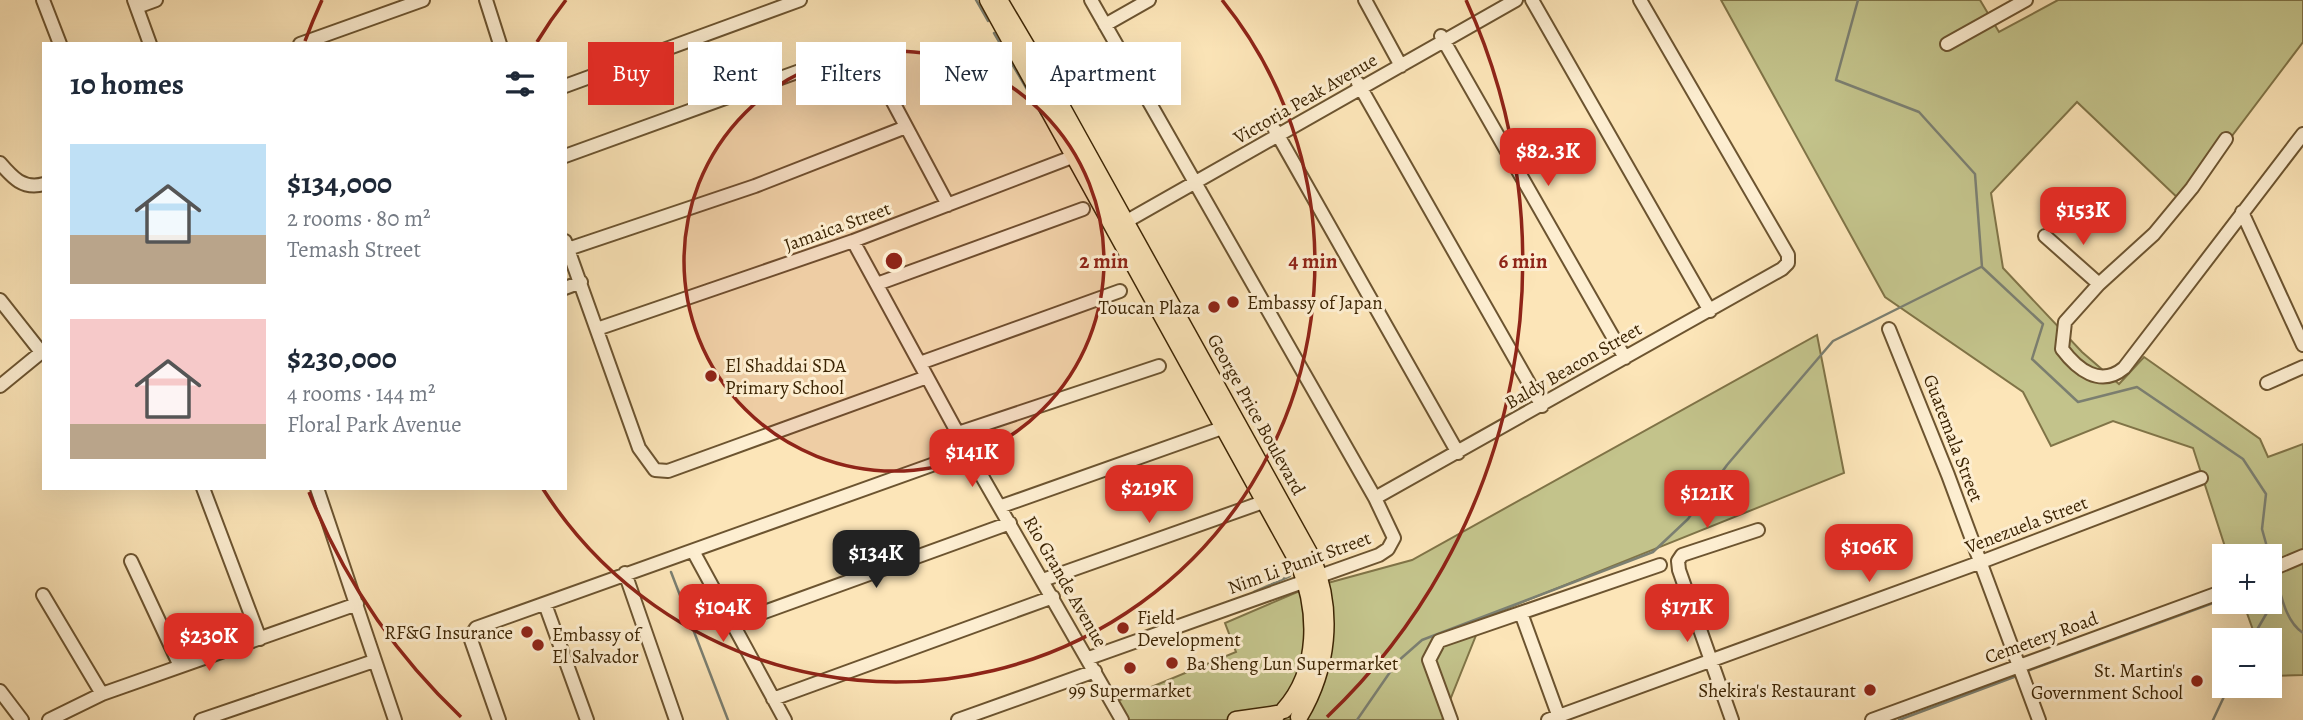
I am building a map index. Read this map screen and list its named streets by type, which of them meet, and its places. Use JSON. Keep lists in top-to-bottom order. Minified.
{"streets":{"main road":["George Price Boulevard"],"street":["Victoria Peak Avenue","Jamaica Street","Baldy Beacon Street","Guatemala Street","Venezuela Street","Nim Li Punit Street","Rio Grande Avenue","Cemetery Road"]},"crossings":[["Victoria Peak Avenue","George Price Boulevard"],["Jamaica Street","George Price Boulevard"],["Jamaica Street","Rio Grande Avenue"],["Baldy Beacon Street","Nim Li Punit Street"],["George Price Boulevard","Nim Li Punit Street"],["Guatemala Street","Venezuela Street"],["Guatemala Street","Cemetery Road"],["Nim Li Punit Street","Rio Grande Avenue"]],"places":["Embassy of Japan","Toucan Plaza","El Shaddai SDA Primary School","Field Development","RF&G Insurance","Embassy of El Salvador","Ba Sheng Lun Supermarket","99 Supermarket","St. Martin's Government School","Shekira's Restaurant"],"page":{"chip":["Buy","Rent","Filters","New","Apartment"],"heading":"10 homes","list":[{"name":"$134,000","note":"2 rooms · 80 m² · Temash Street"},{"name":"$230,000","note":"4 rooms · 144 m² · Floral Park Avenue"}],"price":["$82.3K","$153K","$141K","$219K","$121K","$106K","$134K","$104K","$171K","$230K"],"map_buttons":["+","−"]},"rings":["2 min","4 min","6 min"]}
